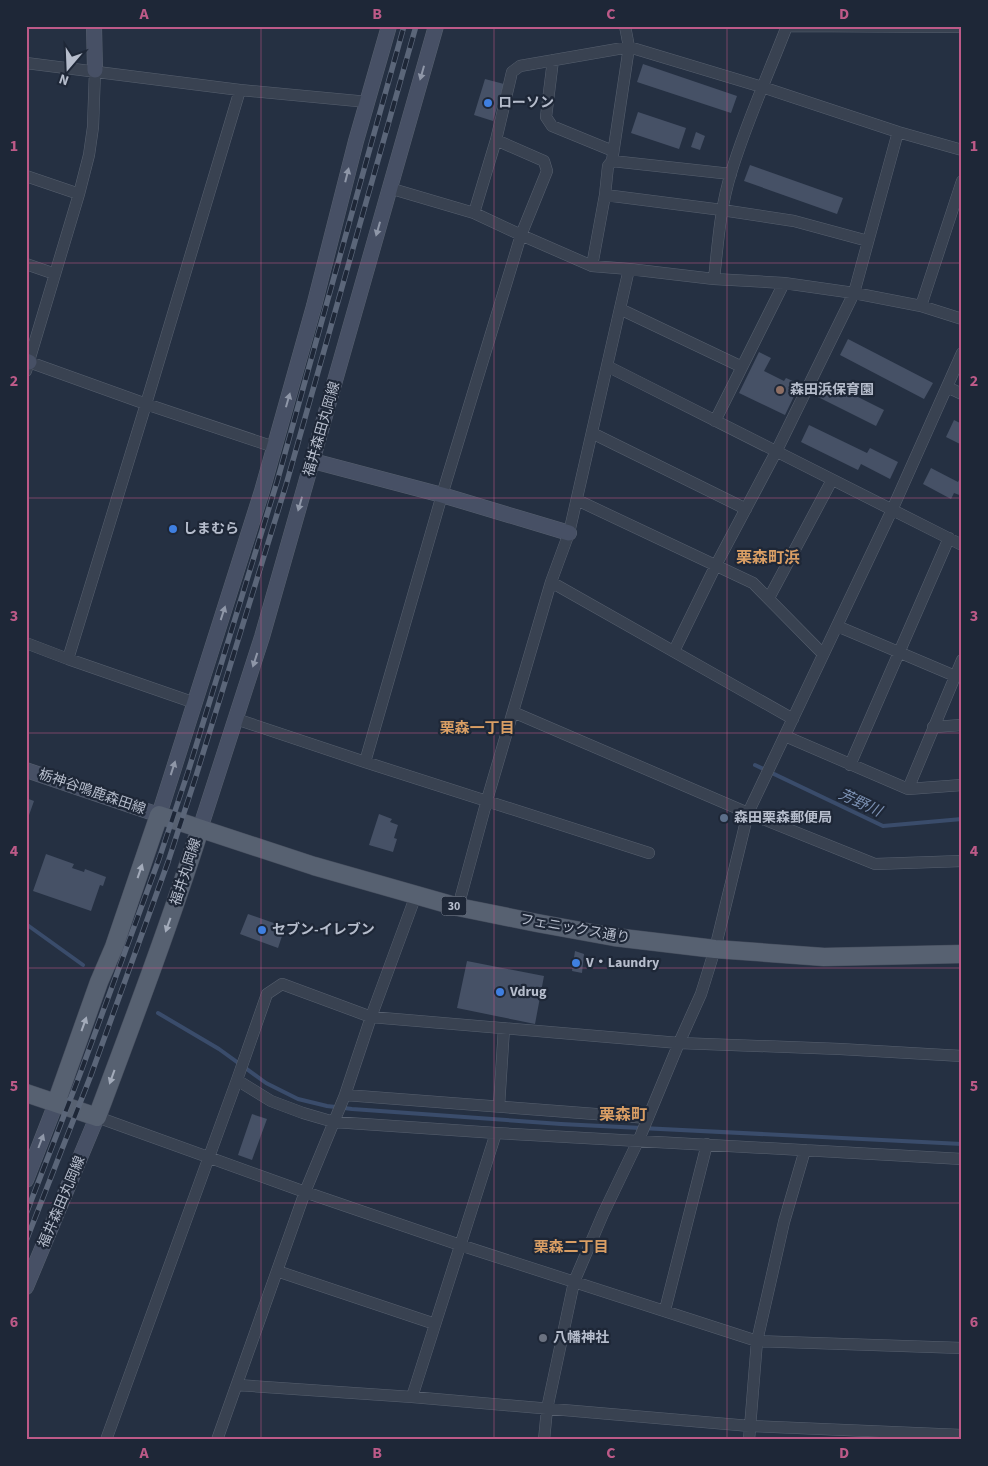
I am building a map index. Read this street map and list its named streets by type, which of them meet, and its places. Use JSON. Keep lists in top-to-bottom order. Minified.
{"streets":{"main road":["福井森田丸岡線","栃神谷鳴鹿森田線","福井丸岡線","30","フェニックス通り"]},"crossings":[["福井森田丸岡線","福井丸岡線"],["福井森田丸岡線","フェニックス通り"],["栃神谷鳴鹿森田線","福井丸岡線"],["福井丸岡線","フェニックス通り"]],"districts":["栗森町浜","栗森一丁目","栗森町","栗森二丁目"],"water":["芳野川"],"places":["ローソン","森田浜保育園","しまむら","森田栗森郵便局","セブン-イレブン","V・Laundry","Vdrug","八幡神社"],"north":"bottom","grid":{"columns":["A","B","C","D"],"rows":["1","2","3","4","5","6"]}}
